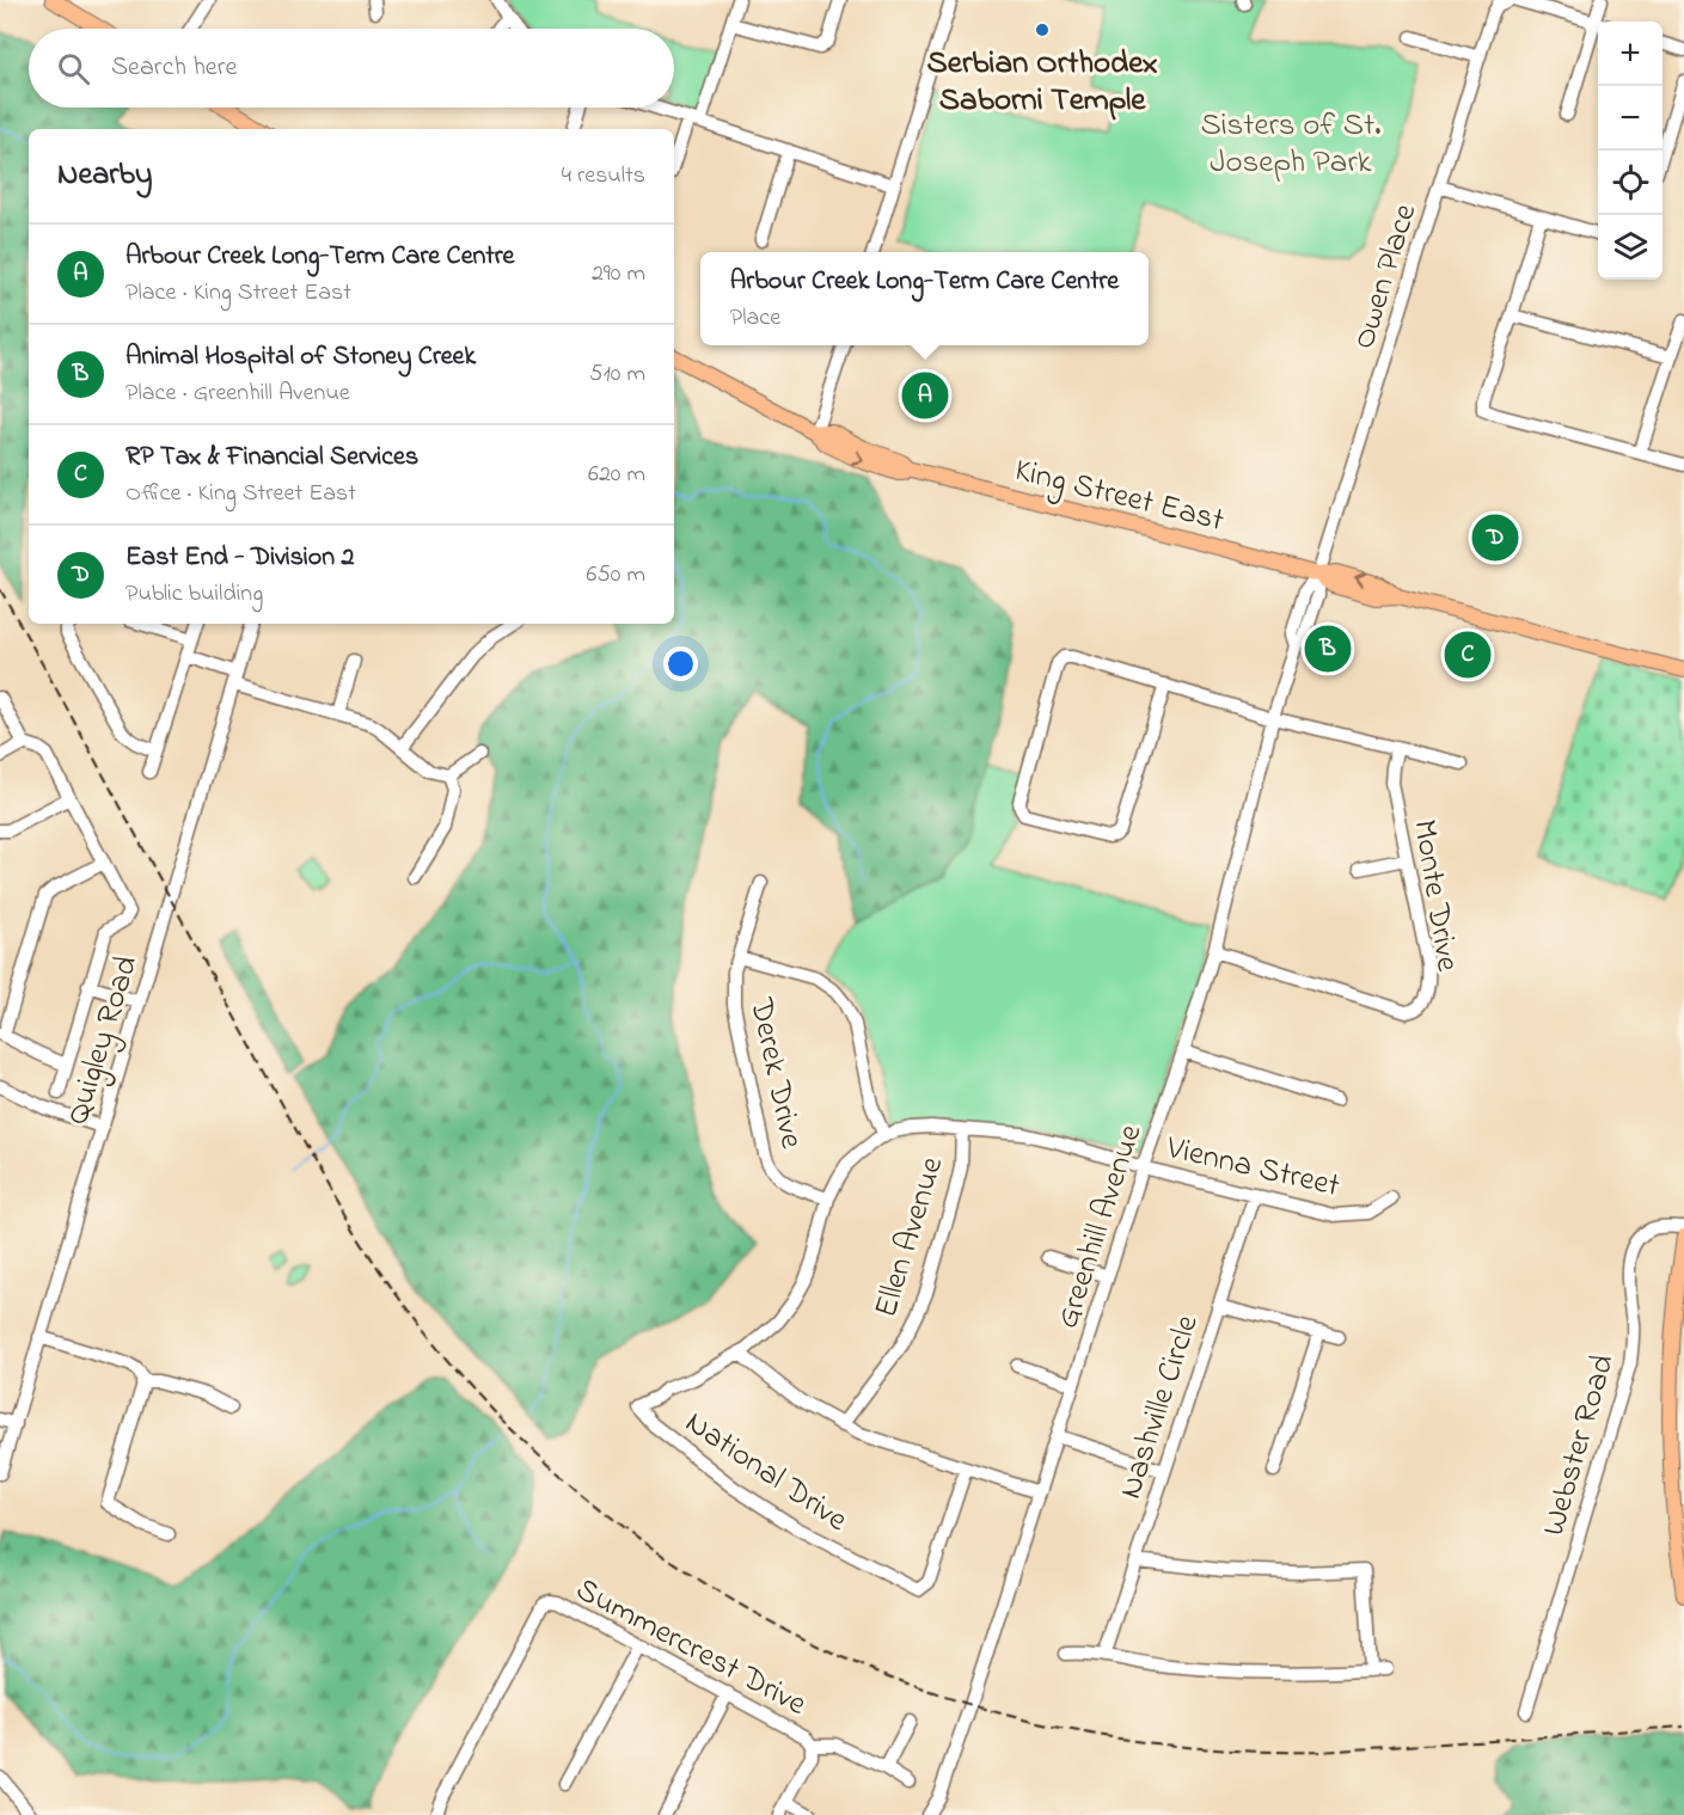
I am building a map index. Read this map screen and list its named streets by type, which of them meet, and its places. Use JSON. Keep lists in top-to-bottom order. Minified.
{"streets":{"main road":["King Street East"],"street":["Owen Place","Monte Drive","Quigley Road","Derek Drive","Vienna Street","Greenhill Avenue","Ellen Avenue","Nashville Circle","Webster Road","National Drive","Summercrest Drive"]},"crossings":[["Owen Place","King Street East"],["Owen Place","Greenhill Avenue"],["King Street East","Greenhill Avenue"],["Monte Drive","Greenhill Avenue"],["Derek Drive","National Drive"],["Vienna Street","Greenhill Avenue"],["Vienna Street","National Drive"],["Greenhill Avenue","National Drive"],["Ellen Avenue","National Drive"]],"parks":["Sisters of St. Joseph Park"],"places":["Serbian Orthodex Saborni Temple"],"page":{"map_buttons":["+","−"],"search":"Search here","heading":["Nearby","4 results"],"list":[{"mark":"A","name":"Arbour Creek Long-Term Care Centre","note":"Place · King Street East","value":"290 m"},{"mark":"B","name":"Animal Hospital of Stoney Creek","note":"Place · Greenhill Avenue","value":"510 m"},{"mark":"C","name":"RP Tax & Financial Services","note":"Office · King Street East","value":"620 m"},{"mark":"D","name":"East End - Division 2","note":"Public building","value":"650 m"}],"popup":["Arbour Creek Long-Term Care Centre","Place"],"pins":["A","D","B","C"]}}
